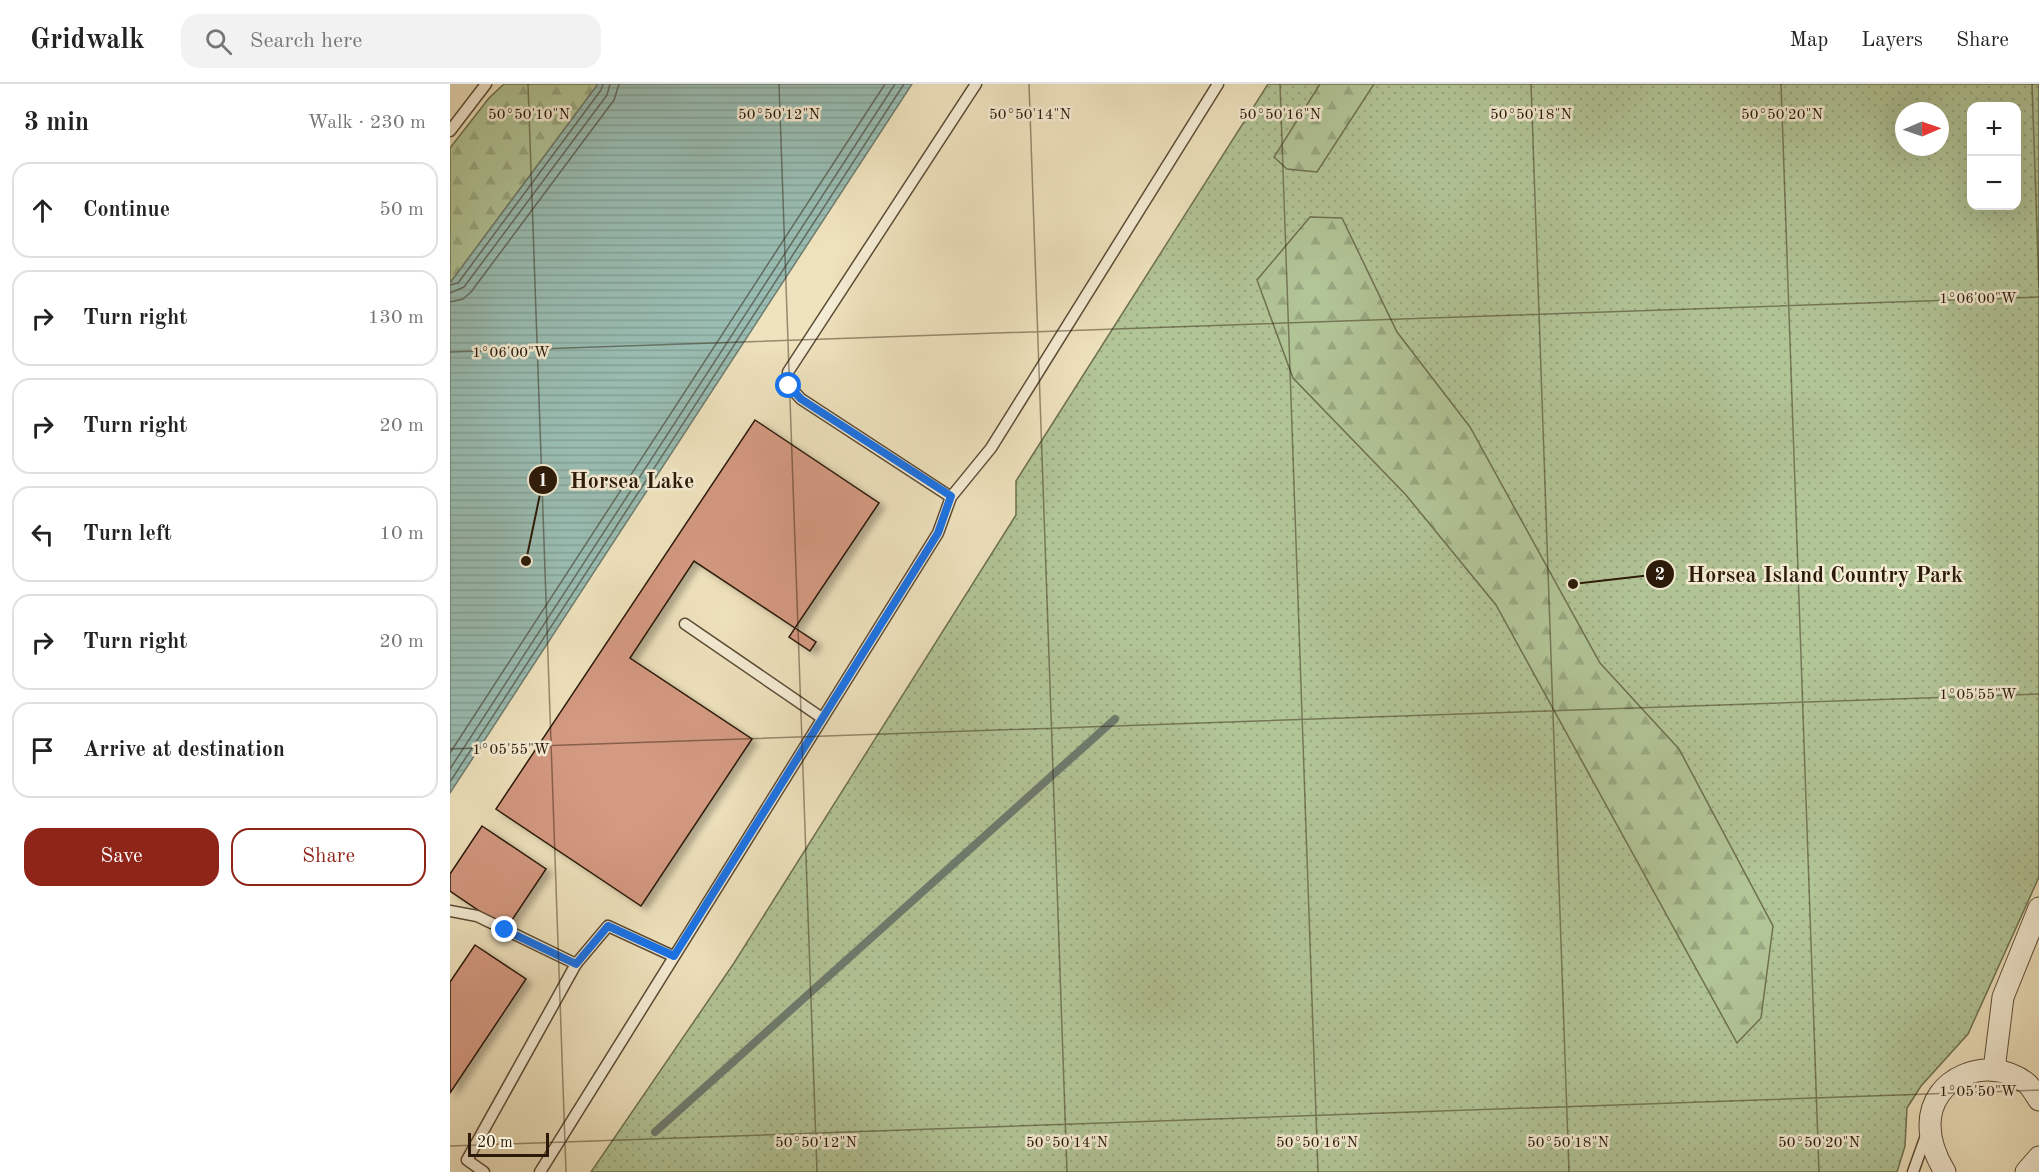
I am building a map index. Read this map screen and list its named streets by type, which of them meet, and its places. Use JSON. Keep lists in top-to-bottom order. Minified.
{"places":["Horsea Lake","Horsea Island Country Park"],"scale_bar":"20 m","north":"right","page":{"header":"Gridwalk","search":"Search here","nav":["Map","Layers","Share"],"heading":["3 min","Walk · 230 m"],"map_buttons":["+","−"],"list":[["Continue","50 m"],["Turn right","130 m"],["Turn right","20 m"],["Turn left","10 m"],["Turn right","20 m"],"Arrive at destination"],"buttons":["Save","Share"],"scale":"20 m"},"coordinates":["50°50'10\"N","50°50'12\"N","50°50'14\"N","50°50'16\"N","50°50'18\"N","50°50'20\"N","1°06'00\"W","1°05'55\"W","1°05'50\"W"]}
